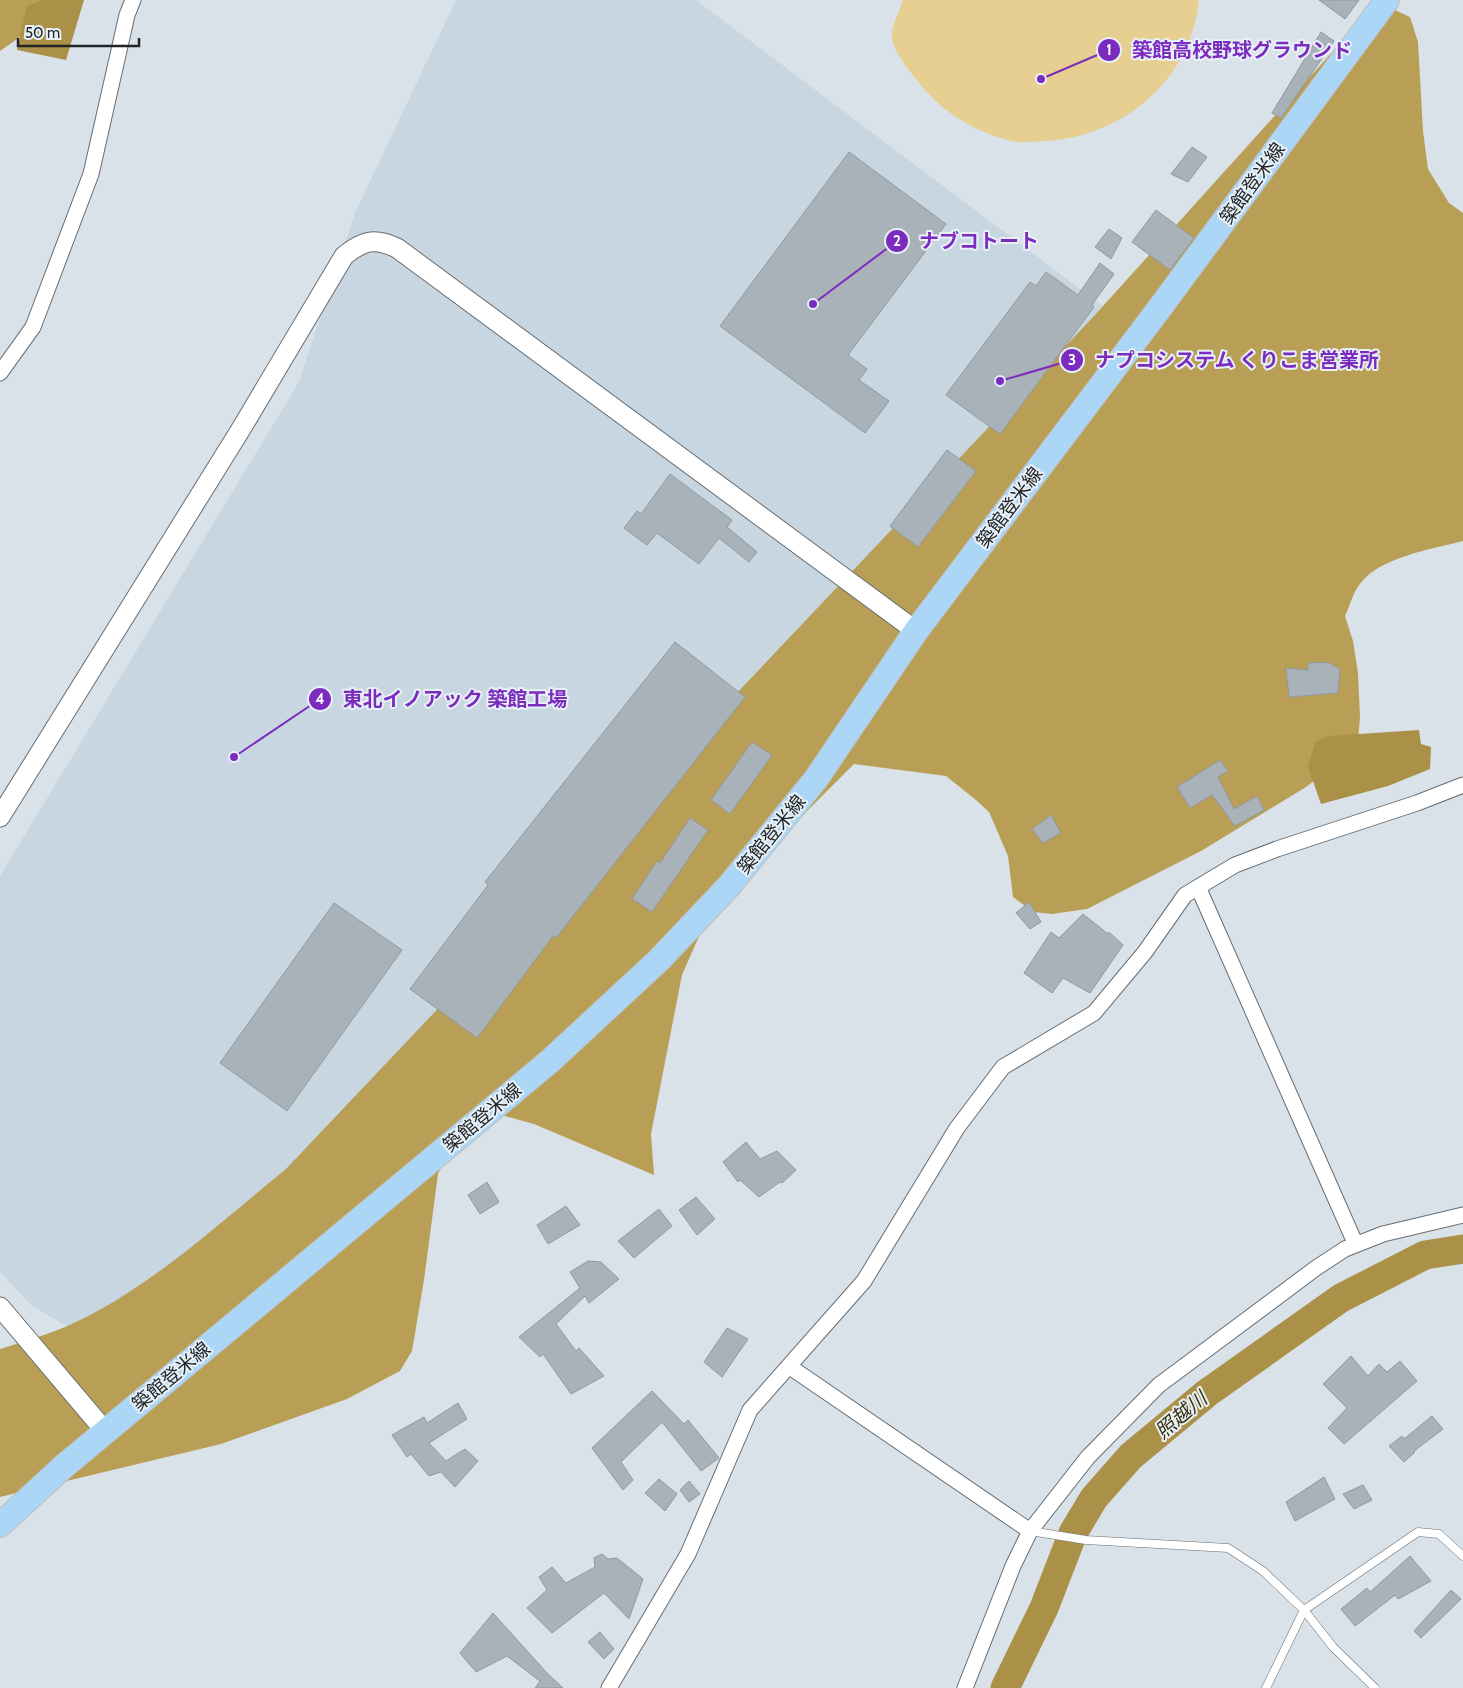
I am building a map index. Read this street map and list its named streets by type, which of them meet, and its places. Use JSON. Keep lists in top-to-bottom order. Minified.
{"streets":{"main road":["築館登米線"]},"water":["照越川"],"places":["築館高校野球グラウンド","ナブコトート","ナプコシステム くりこま営業所","東北イノアック 築館工場"],"scale_bar":"50 m"}
